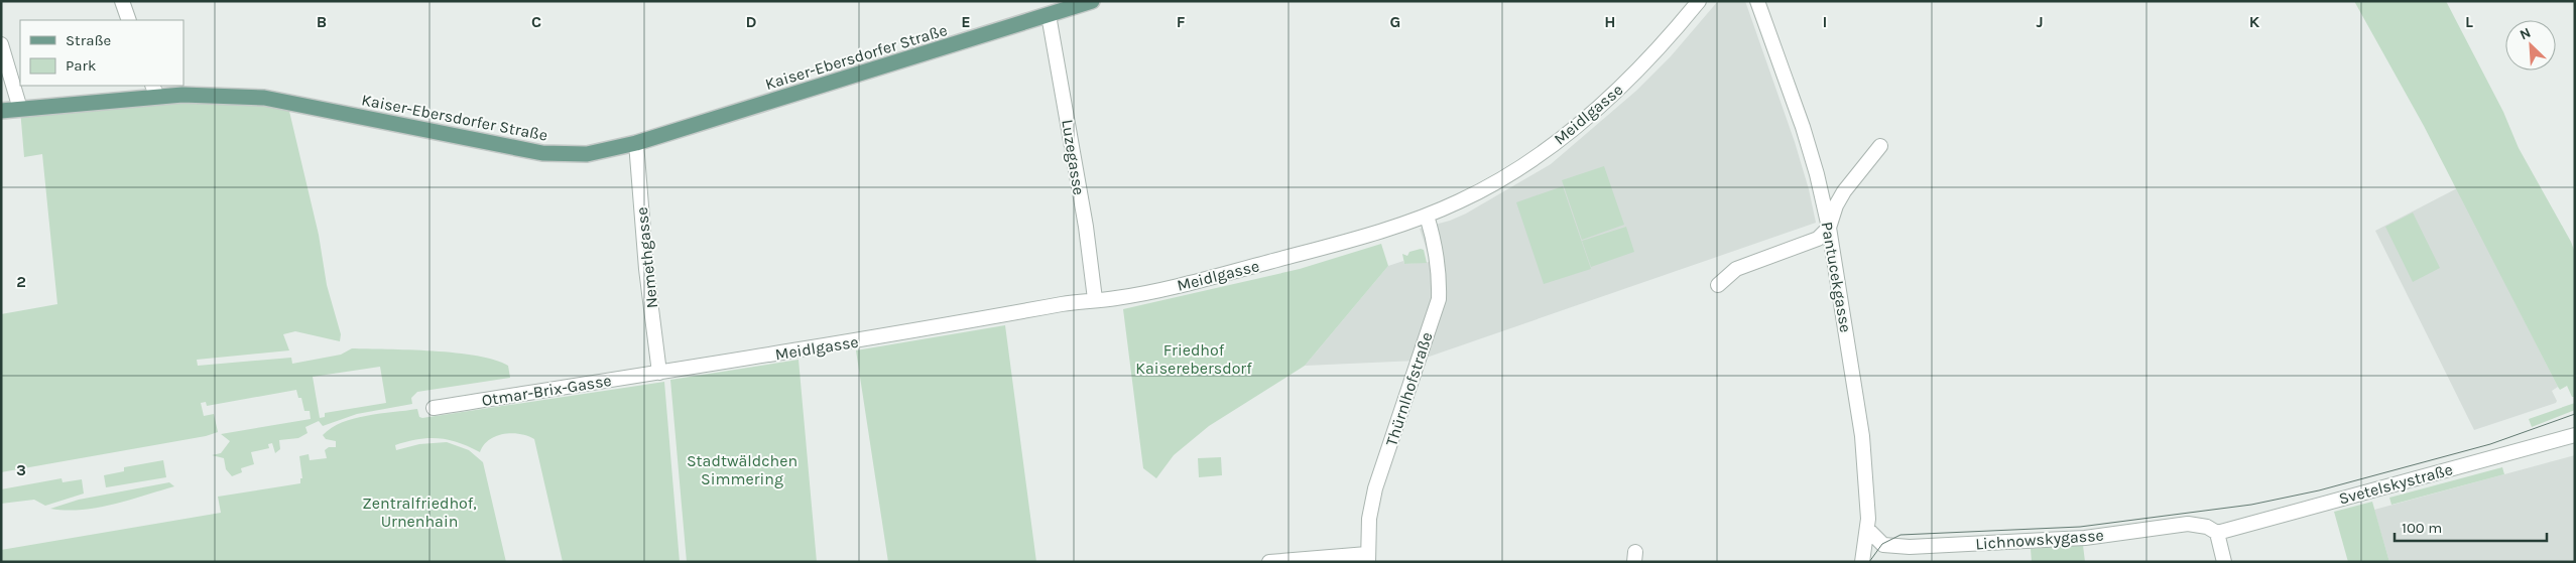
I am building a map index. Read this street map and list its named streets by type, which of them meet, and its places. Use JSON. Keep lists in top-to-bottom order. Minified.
{"streets":{"main road":["Kaiser-Ebersdorfer Straße"],"street":["Meidlgasse","Luzegasse","Nemethgasse","Pantucekgasse","Thürnlhofstraße","Otmar-Brix-Gasse","Svetelskystraße","Lichnowskygasse"]},"crossings":[["Kaiser-Ebersdorfer Straße","Luzegasse"],["Kaiser-Ebersdorfer Straße","Nemethgasse"],["Meidlgasse","Luzegasse"],["Meidlgasse","Nemethgasse"],["Meidlgasse","Thürnlhofstraße"],["Meidlgasse","Otmar-Brix-Gasse"],["Nemethgasse","Otmar-Brix-Gasse"],["Pantucekgasse","Lichnowskygasse"],["Svetelskystraße","Lichnowskygasse"]],"parks":["Friedhof Kaiserebersdorf","Stadtwäldchen Simmering","Zentralfriedhof, Urnenhain"],"legend":["Straße","Park"],"scale_bar":"100 m","north":"top left","grid":{"columns":["B","C","D","E","F","G","H","I","J","K","L"],"rows":["2","3"]}}
